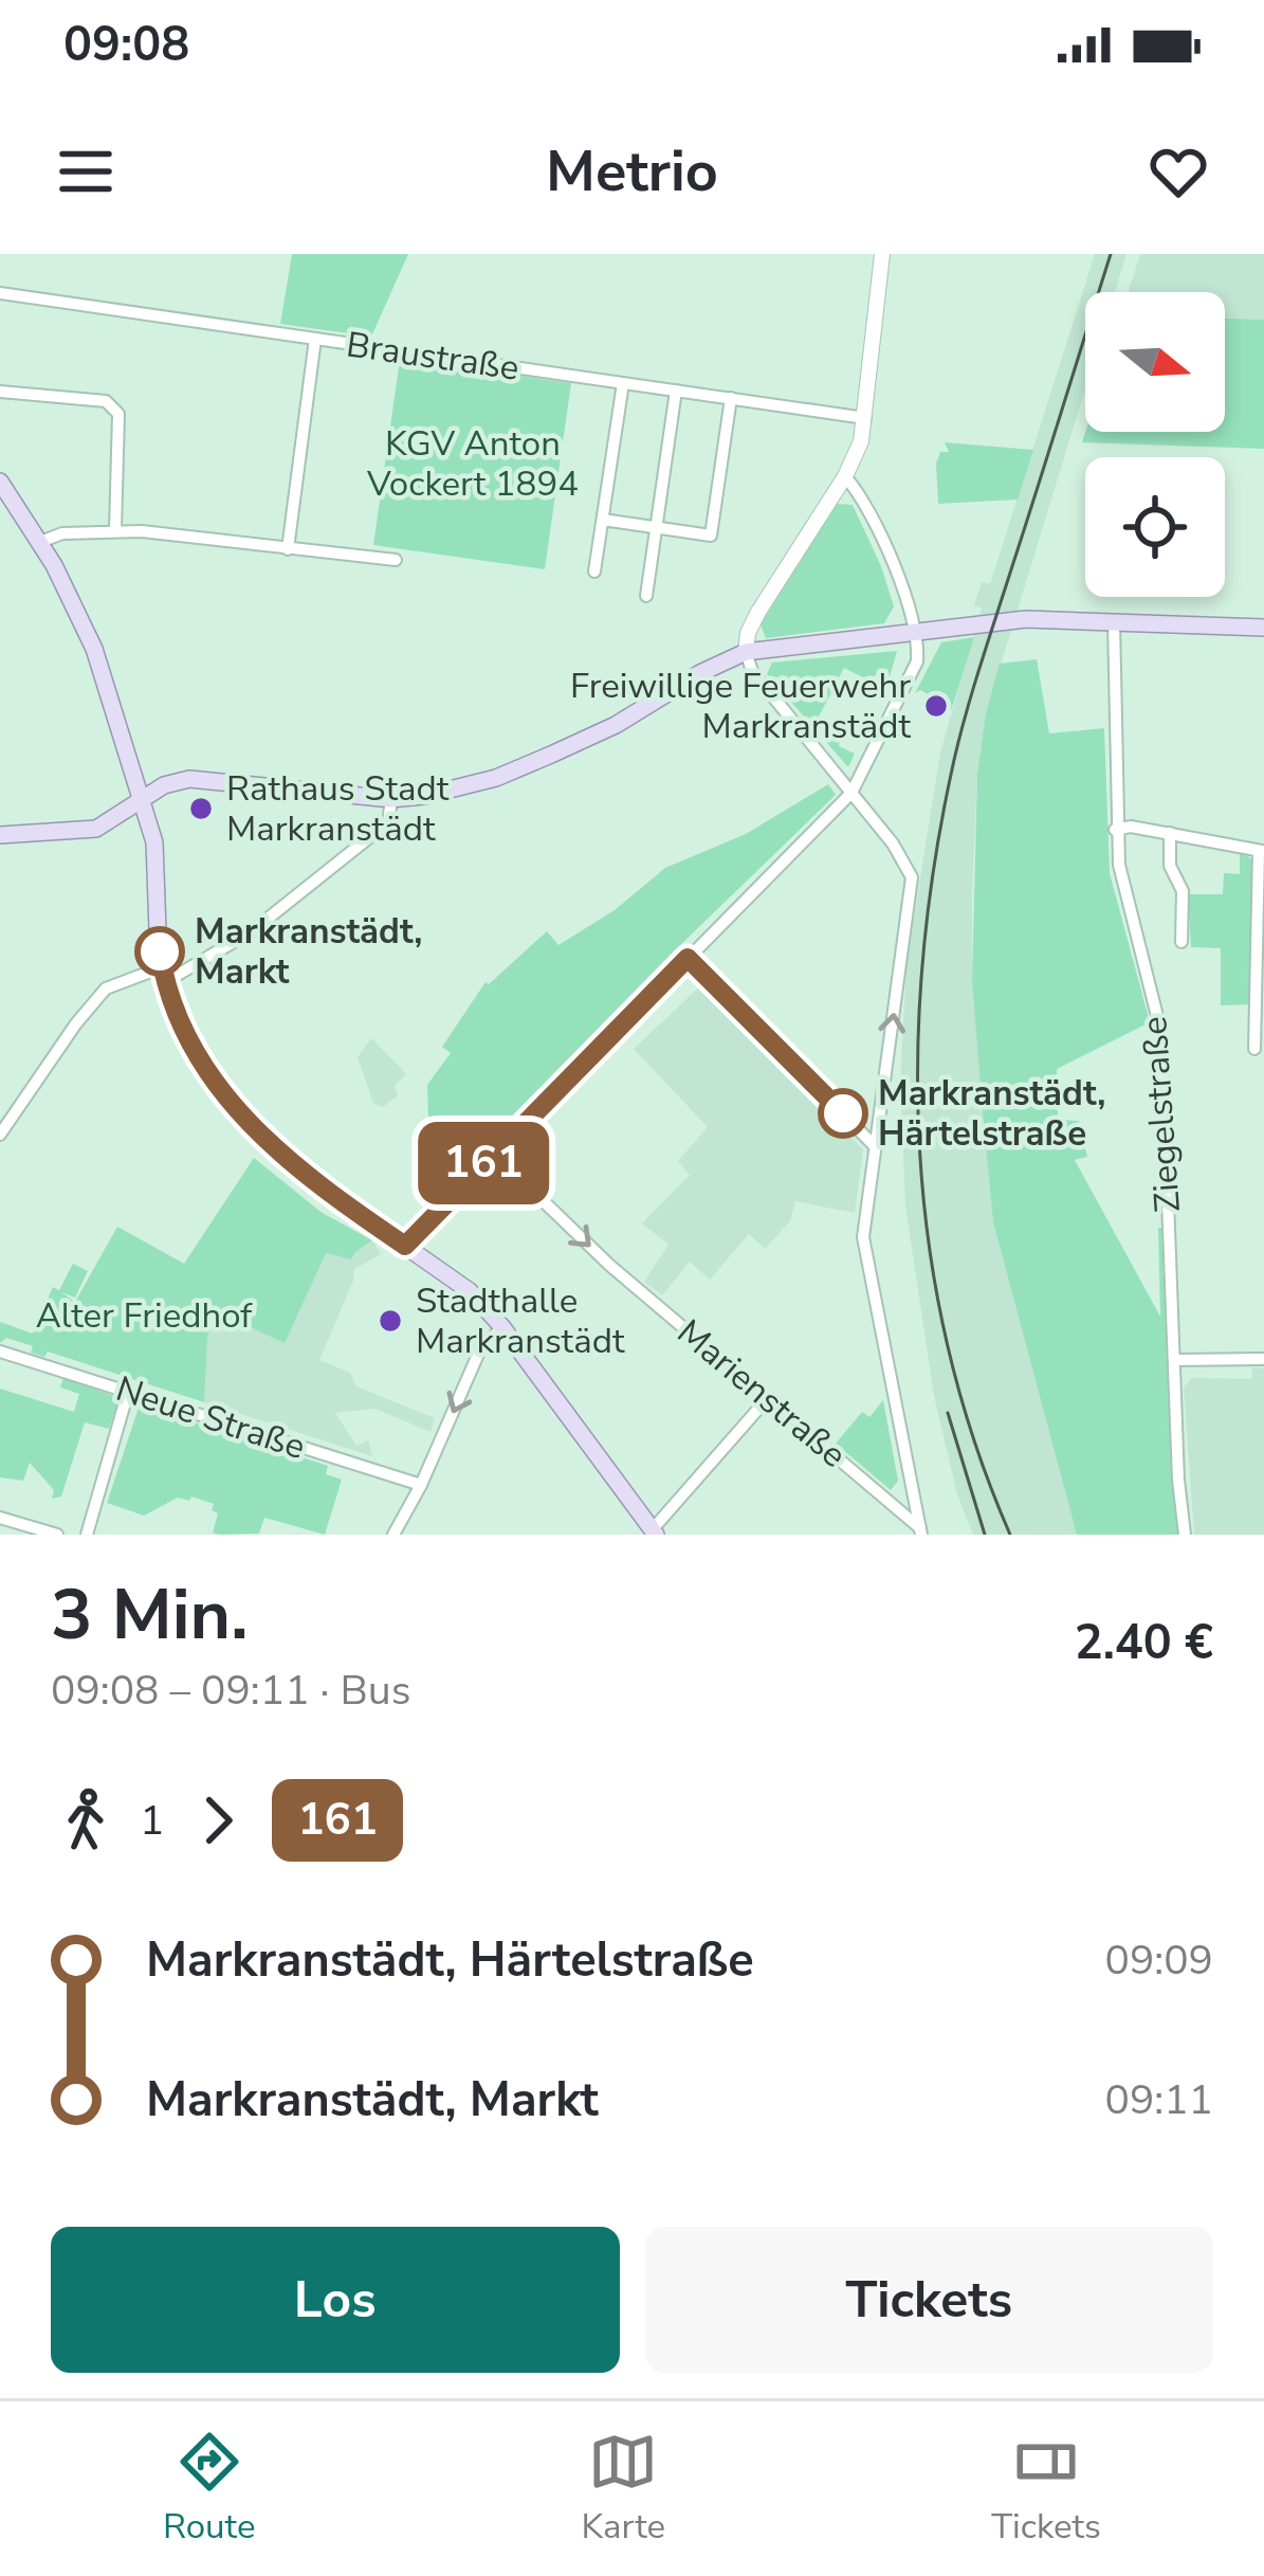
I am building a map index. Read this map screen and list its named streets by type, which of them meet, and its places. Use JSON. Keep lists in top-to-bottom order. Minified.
{"streets":{"street":["Braustraße","Ziegelstraße","Marienstraße","Neue Straße"]},"one_way":["Marienstraße"],"parks":["KGV Anton Vockert 1894","Alter Friedhof"],"places":["Freiwillige Feuerwehr Markranstädt","Rathaus Stadt Markranstädt","Markranstädt, Markt","Markranstädt, Härtelstraße","Stadthalle Markranstädt"],"lines":["bus line 161"],"north":"right","page":{"status":"09:08","header":"Metrio","on_map":"161","heading":["3 Min.","09:08 – 09:11 · Bus","2.40 €"],"legs":["1","161"],"list":[{"name":"Markranstädt, Härtelstraße","value":"09:09"},{"name":"Markranstädt, Markt","value":"09:11"}],"buttons":["Los","Tickets"],"tabs":["Route","Karte","Tickets"]}}
